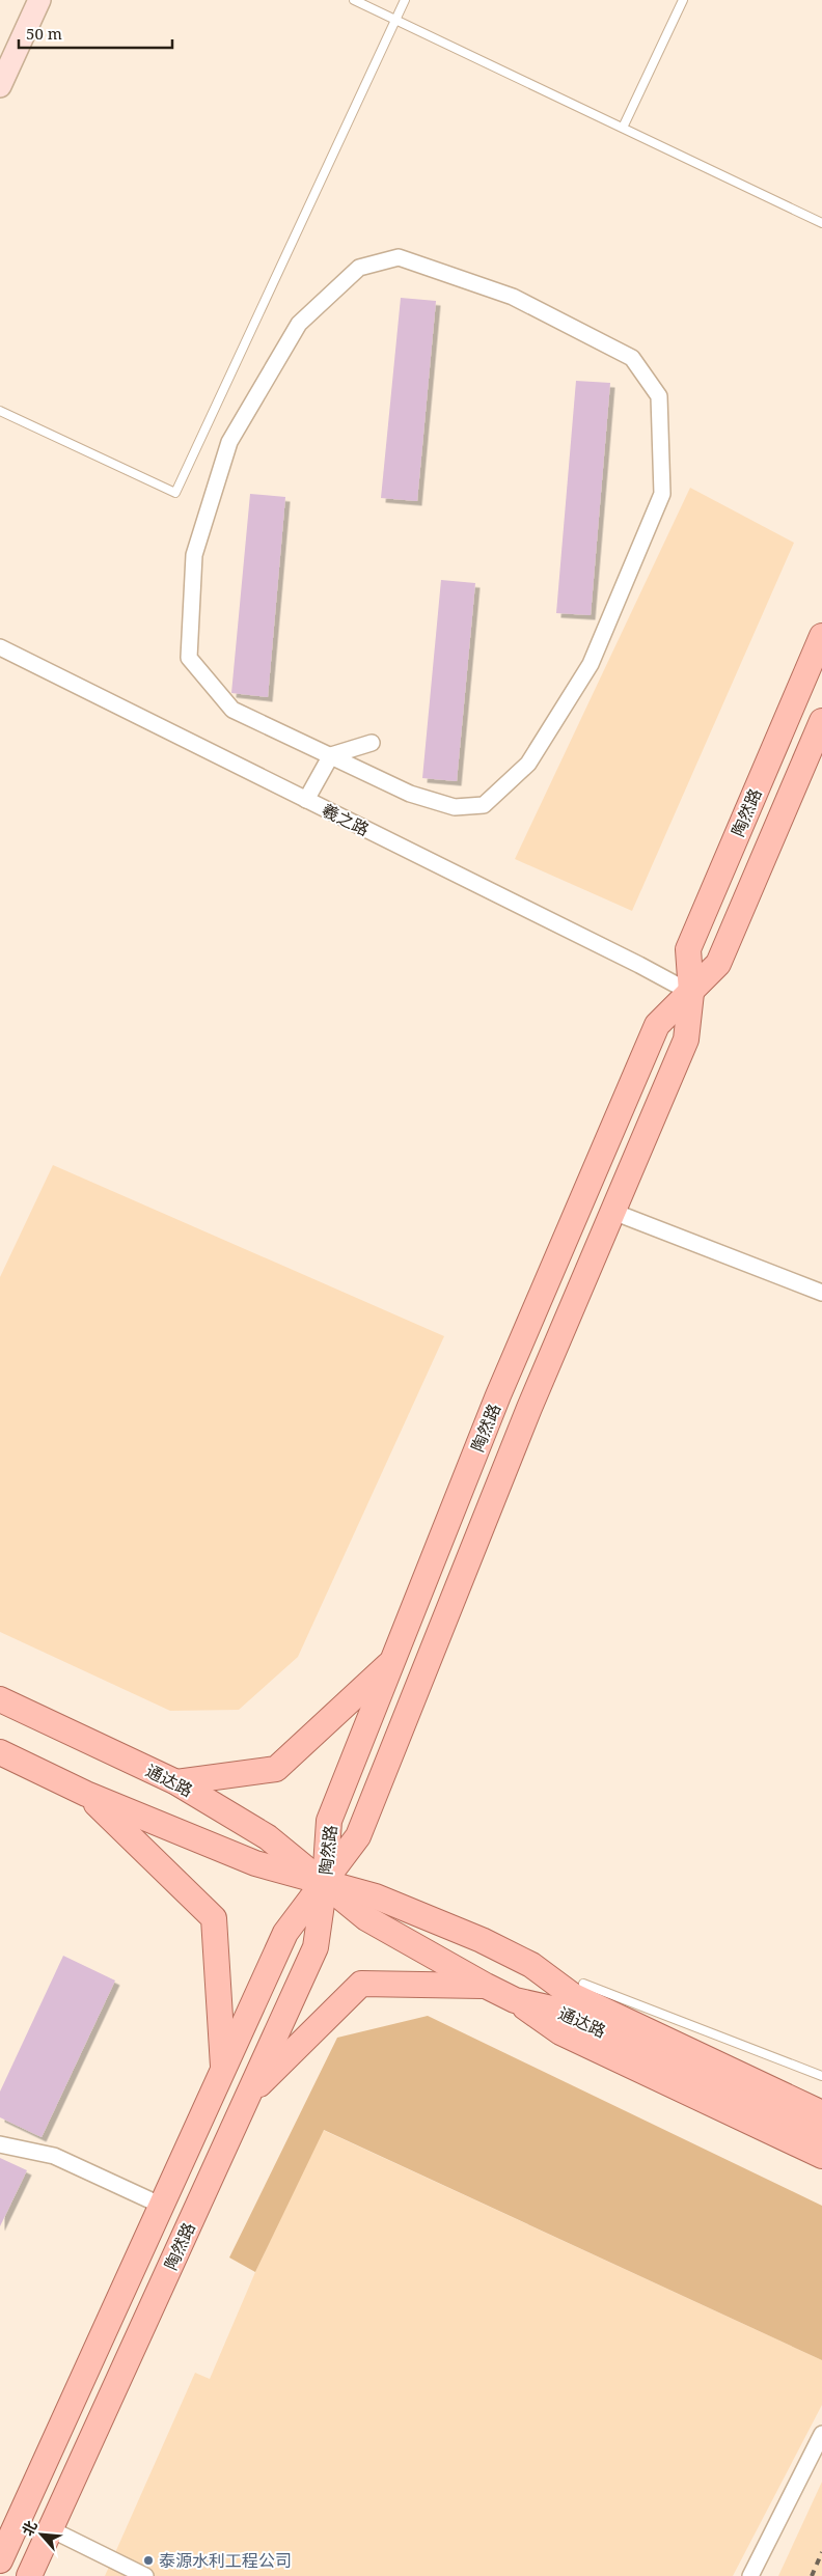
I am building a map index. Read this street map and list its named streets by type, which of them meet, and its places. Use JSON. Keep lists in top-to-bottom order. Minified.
{"streets":{"main road":["陶然路","通达路"],"street":["羲之路"]},"crossings":[["陶然路","羲之路"],["陶然路","通达路"]],"places":["泰源水利工程公司"],"scale_bar":"50 m","north":"top left"}
